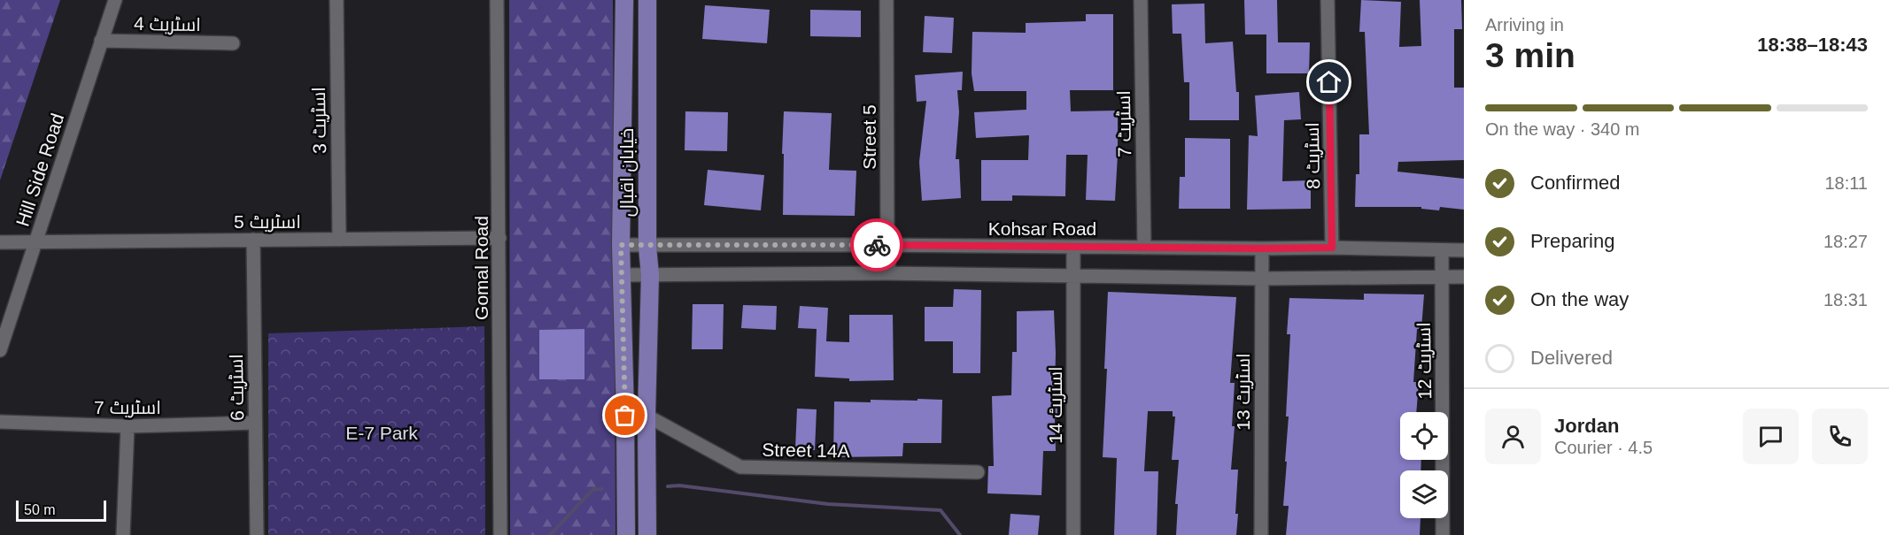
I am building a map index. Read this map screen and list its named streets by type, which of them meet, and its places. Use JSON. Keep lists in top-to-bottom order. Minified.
{"streets":{"main road":["خیابان اقبال"],"street":["اسٹریٹ 4","اسٹریٹ 3","اسٹریٹ 7","Street 5","اسٹریٹ 8","Hill Side Road","اسٹریٹ 5","Kohsar Road","Gomal Road","اسٹریٹ 12","اسٹریٹ 6","اسٹریٹ 13","اسٹریٹ 14","Street 14A"]},"crossings":[["اسٹریٹ 4","Hill Side Road"],["اسٹریٹ 3","اسٹریٹ 5"],["اسٹریٹ 7","Kohsar Road"],["اسٹریٹ 7","اسٹریٹ 6"],["Street 5","Kohsar Road"],["اسٹریٹ 8","Kohsar Road"],["Hill Side Road","اسٹریٹ 5"],["خیابان اقبال","Kohsar Road"],["خیابان اقبال","Street 14A"],["اسٹریٹ 5","Gomal Road"],["اسٹریٹ 5","اسٹریٹ 6"],["Kohsar Road","اسٹریٹ 12"],["Kohsar Road","اسٹریٹ 13"],["Kohsar Road","اسٹریٹ 14"]],"parks":["E-7 Park"],"scale_bar":"50 m","page":{"heading":["3 min","Arriving in","18:38–18:43"],"panel":["Jordan","Courier · 4.5"],"bar":"On the way · 340 m","list":[["Confirmed","18:11"],["Preparing","18:27"],["On the way","18:31"],"Delivered"],"scale":"50 m"}}
